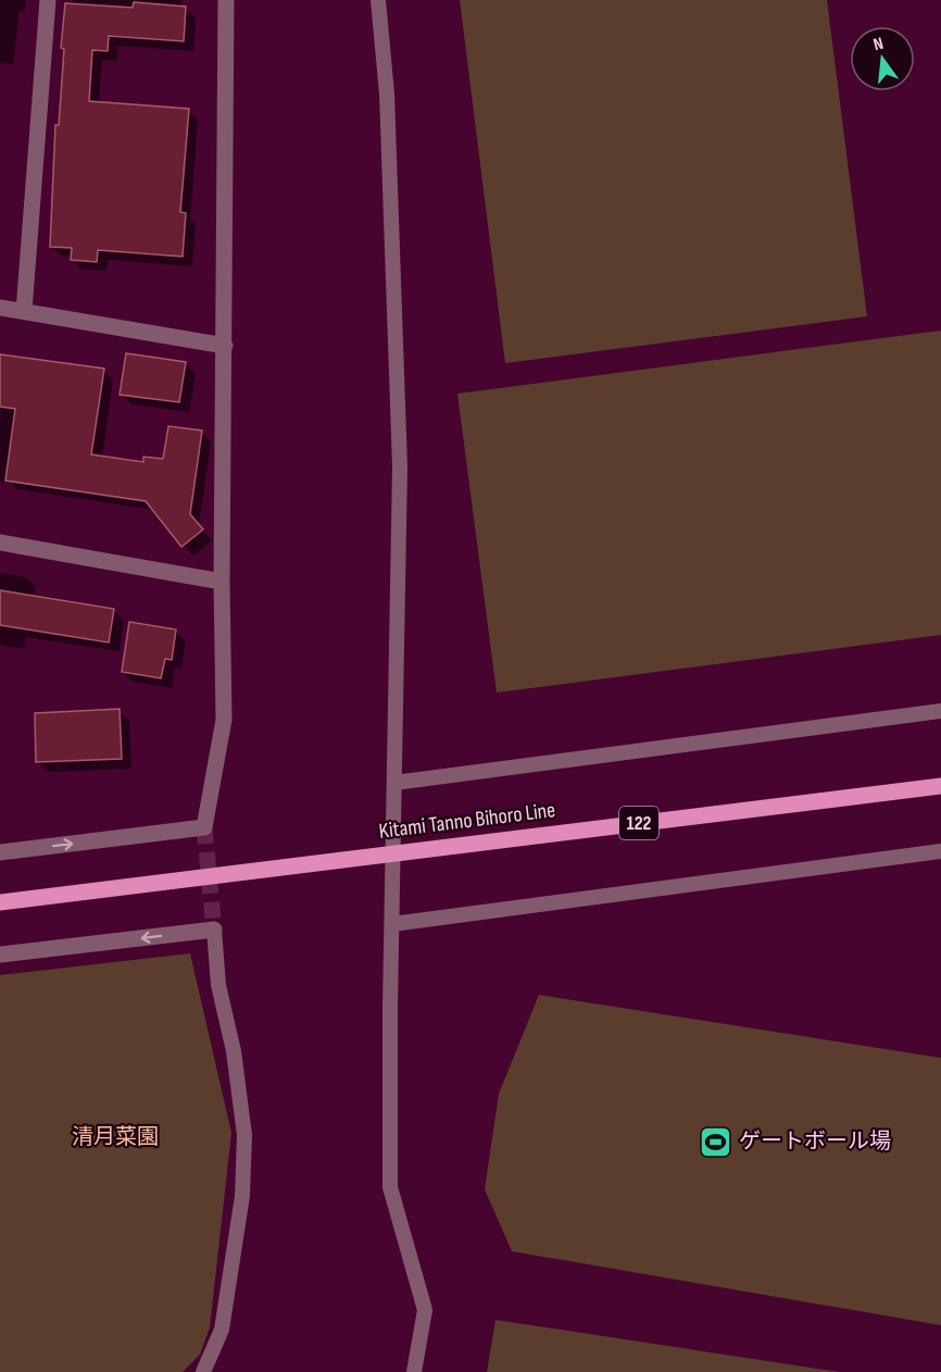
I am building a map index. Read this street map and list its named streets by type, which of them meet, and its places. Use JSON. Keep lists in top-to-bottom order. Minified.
{"streets":{"main road":["Kitami Tanno Bihoro Line","122"]},"parks":["清月菜園"],"places":{"sports":["ゲートボール場"]},"north":"top"}
